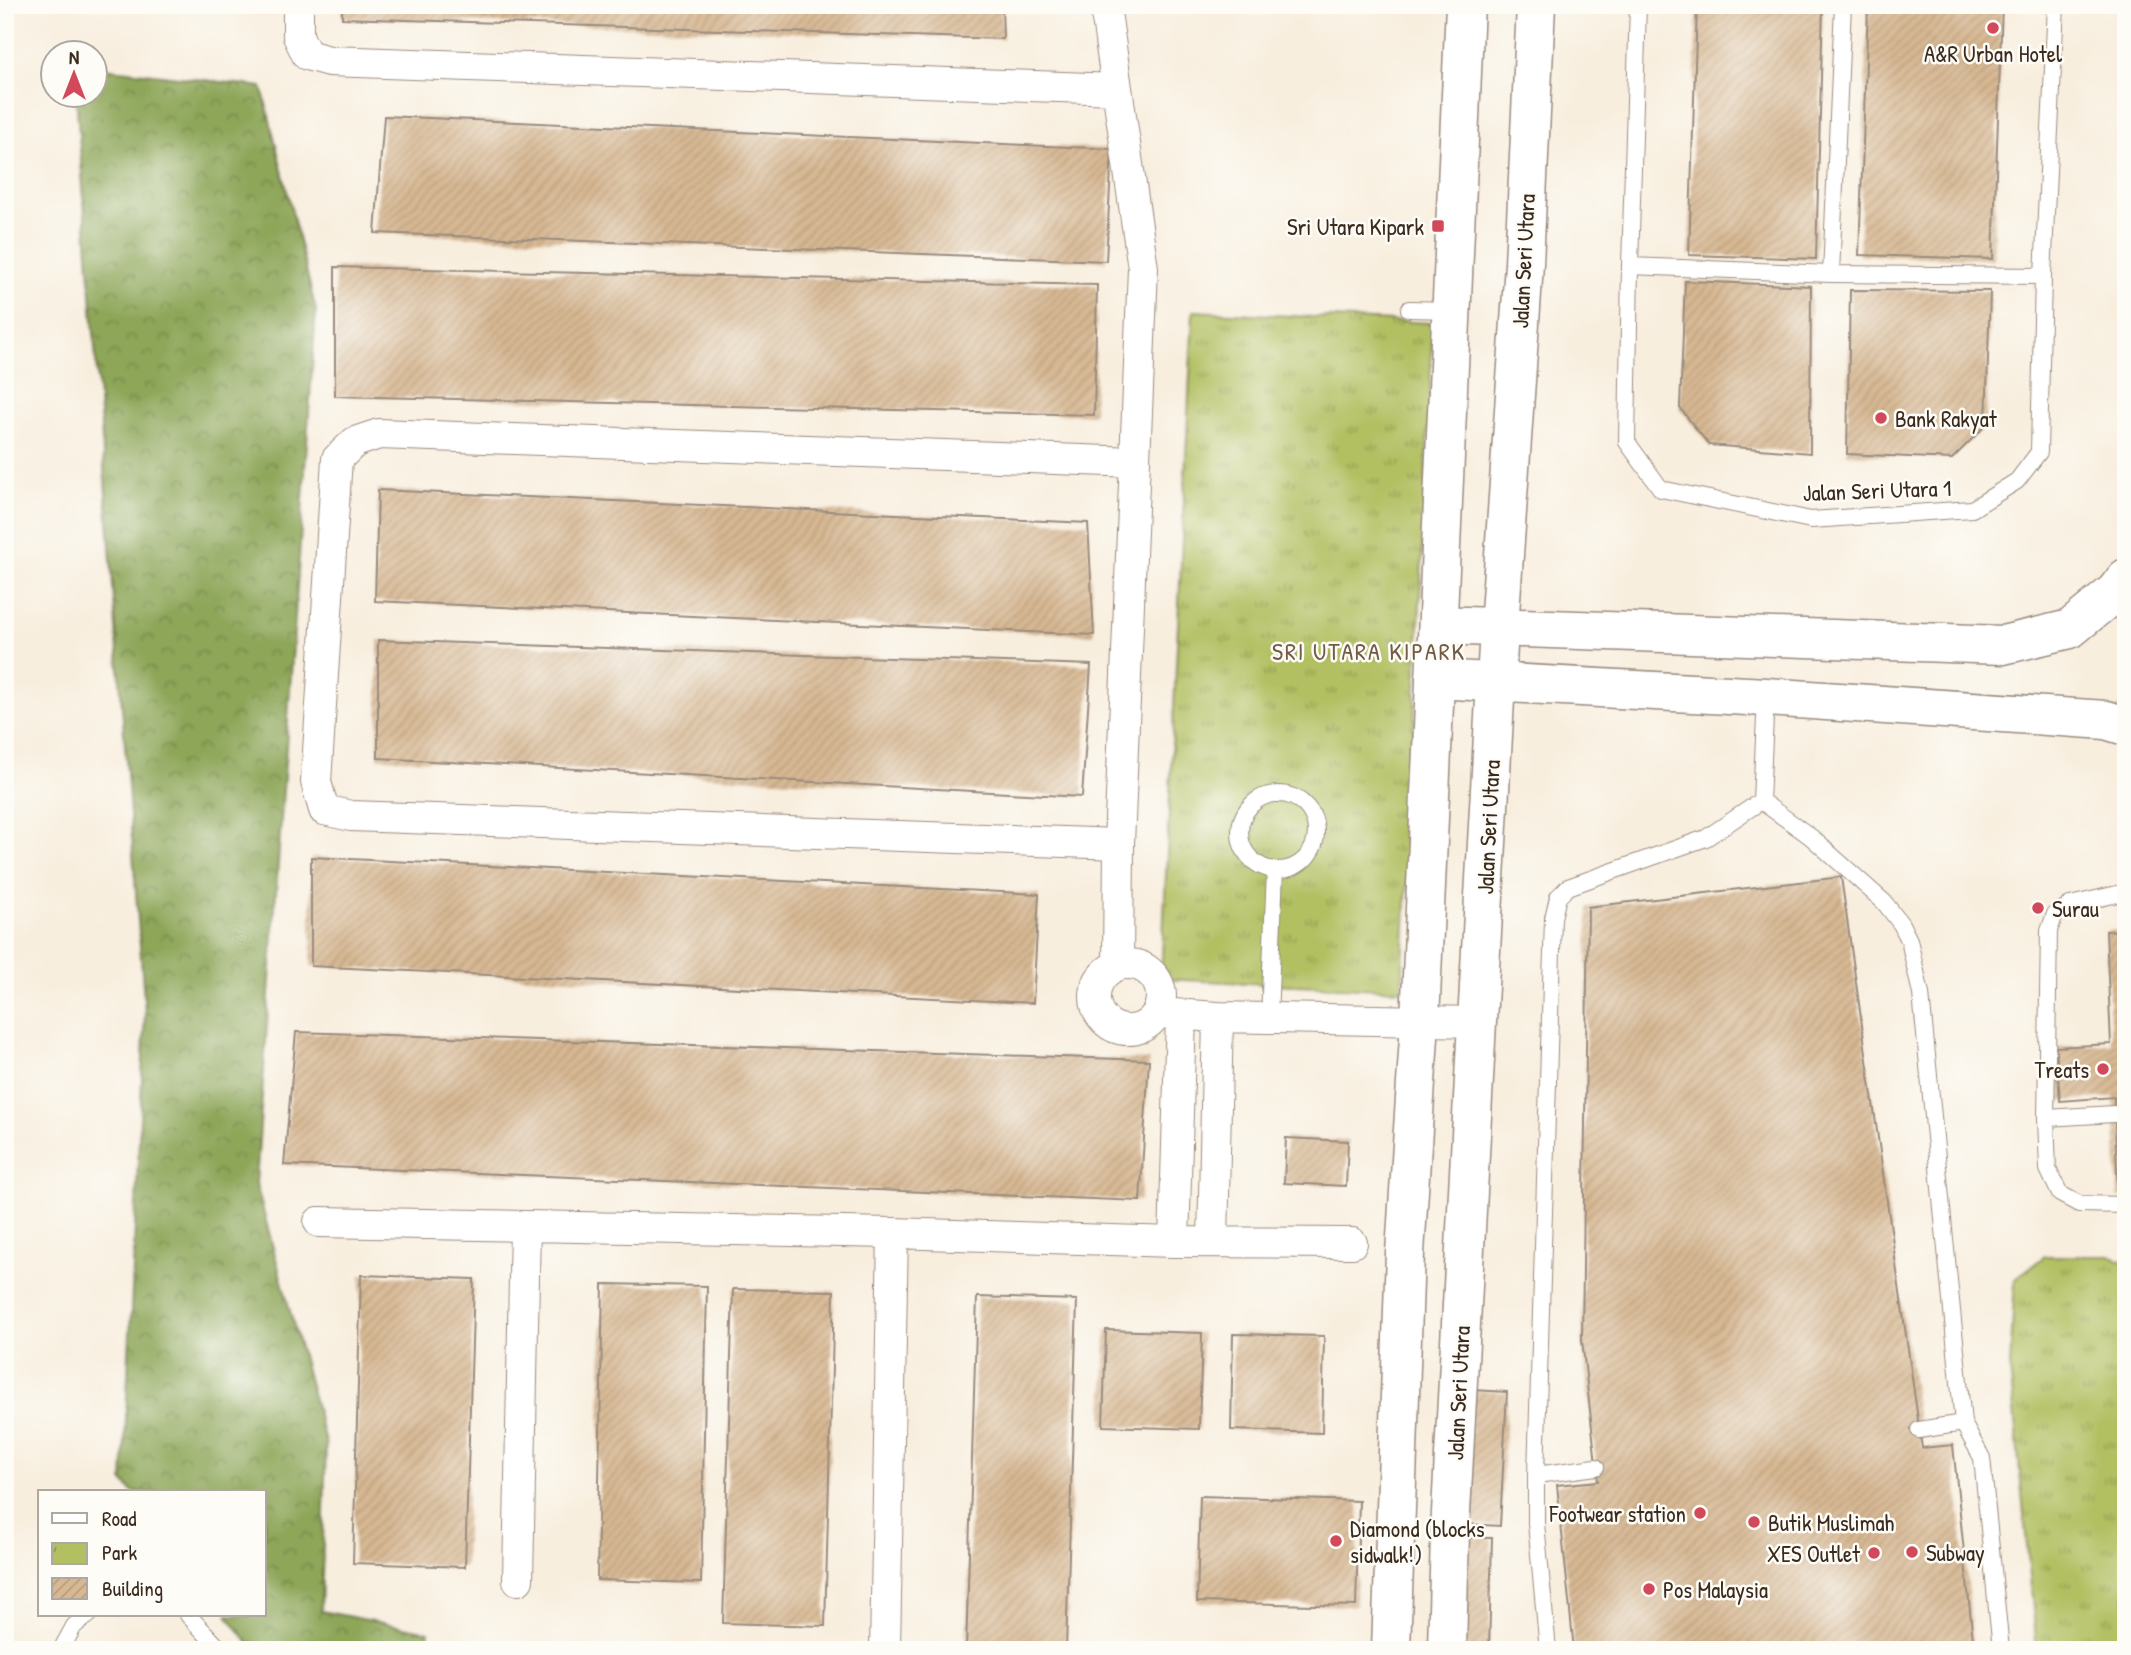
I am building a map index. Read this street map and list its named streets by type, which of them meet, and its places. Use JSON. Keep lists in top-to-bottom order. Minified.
{"streets":{"main road":["Jalan Seri Utara"],"lane":["Jalan Seri Utara 1"]},"districts":["SRI UTARA KIPARK"],"places":{"other":["A&R Urban Hotel","Bank Rakyat","Surau","Treats","Footwear station","Butik Muslimah","Diamond (blocks sidwalk!)","Subway","XES Outlet","Pos Malaysia"],"transit":["Sri Utara Kipark"]},"legend":["Road","Park","Building"],"north":"top"}
